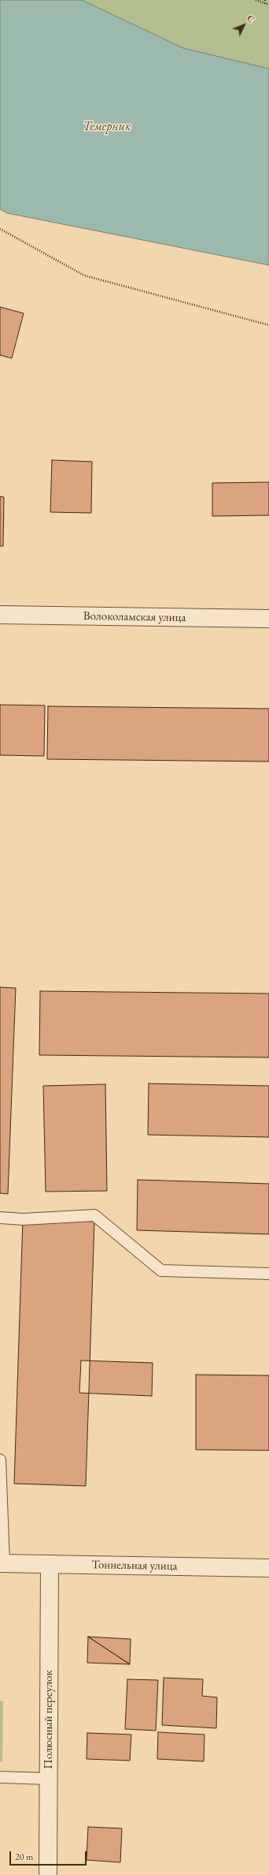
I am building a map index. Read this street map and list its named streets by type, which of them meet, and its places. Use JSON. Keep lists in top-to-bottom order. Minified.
{"streets":{"street":["Волоколамская улица","Тоннельная улица","Полюсный переулок"]},"crossings":[["Тоннельная улица","Полюсный переулок"]],"water":["Темерник"],"scale_bar":"20 m","north":"top right"}
